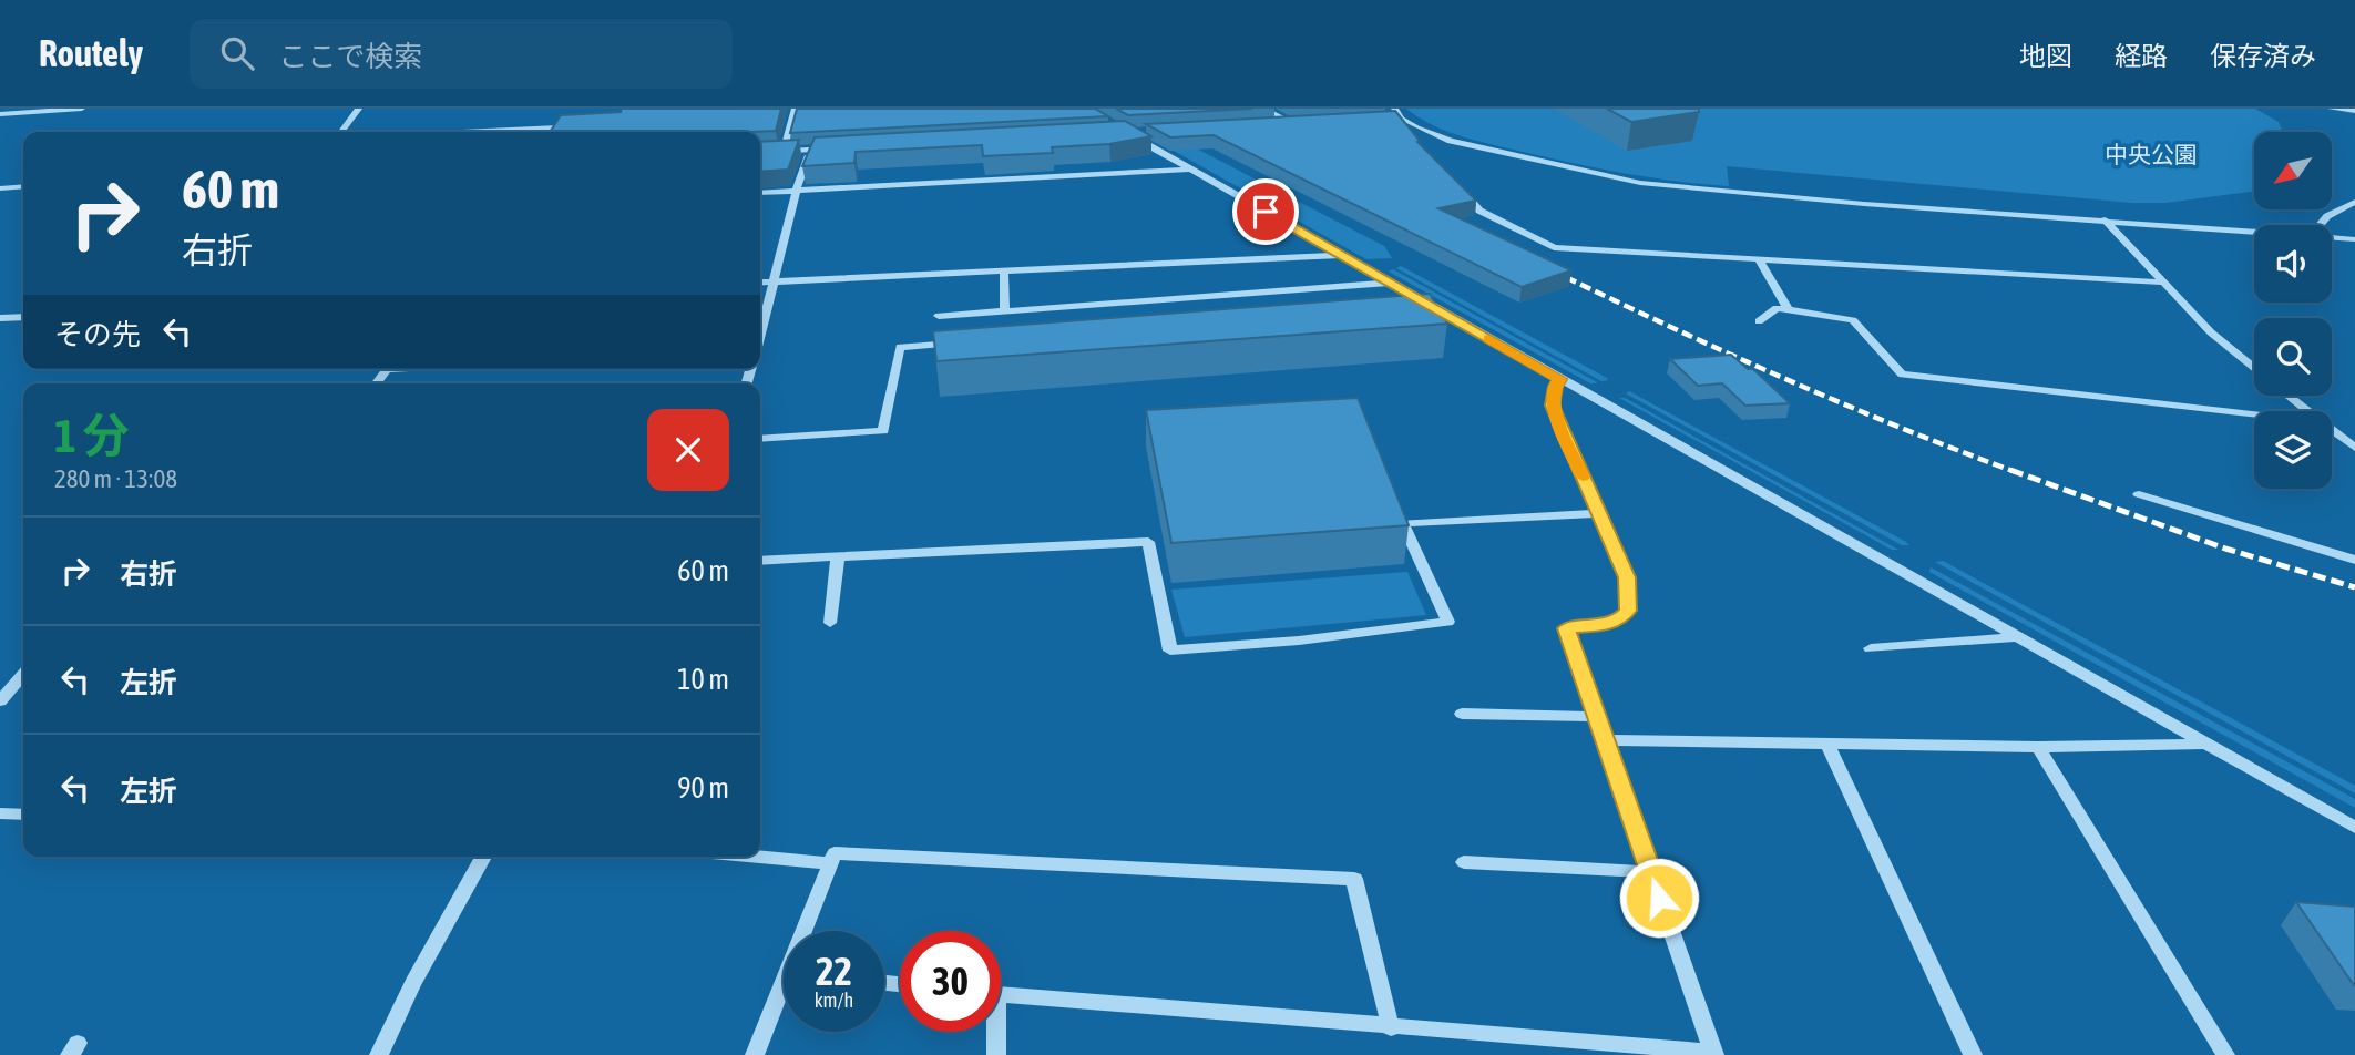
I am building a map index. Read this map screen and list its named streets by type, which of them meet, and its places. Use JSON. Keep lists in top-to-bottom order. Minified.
{"parks":["中央公園"],"north":"bottom left","page":{"header":"Routely","search":"ここで検索","nav":["地図","経路","保存済み"],"turn":["60 m","右折"],"then":"その先","heading":["1 分","280 m · 13:08"],"list":[{"name":"右折","value":"60 m"},{"name":"左折","value":"10 m"},{"name":"左折","value":"90 m"}],"speed":"22 km/h","limit":"30"}}
